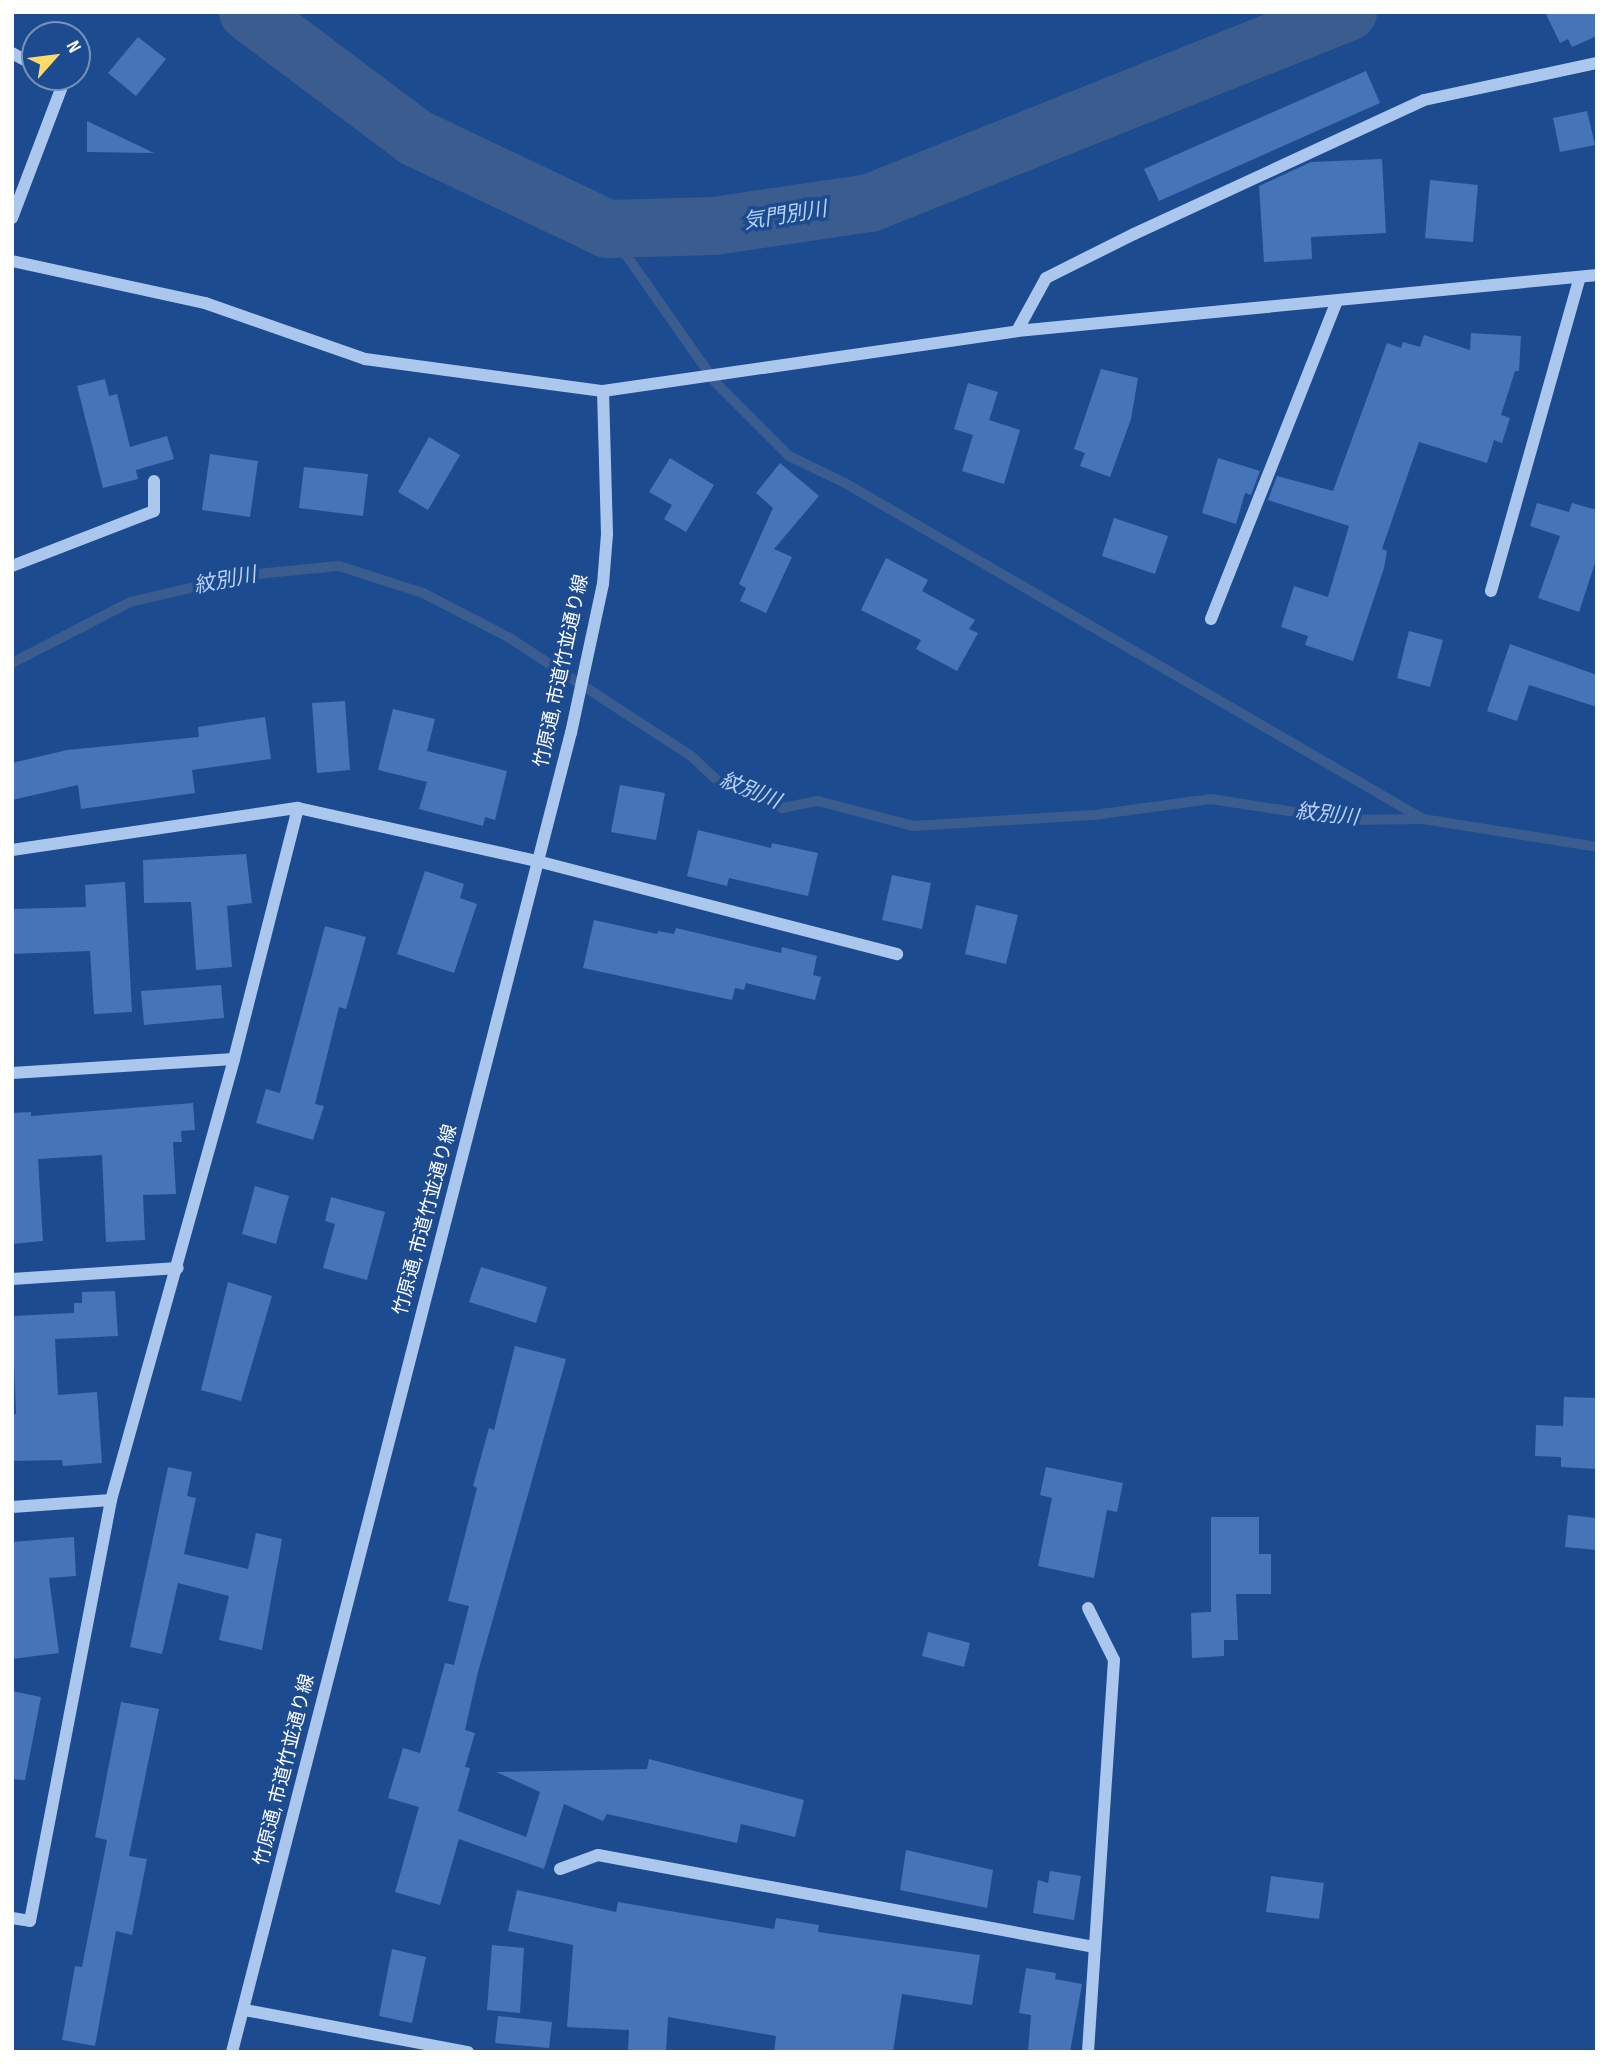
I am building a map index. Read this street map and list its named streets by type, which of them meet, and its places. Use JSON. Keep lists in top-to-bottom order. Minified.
{"streets":{"street":["竹原通, 市道竹並通り線"]},"water":["気門別川","紋別川"],"north":"top right"}
